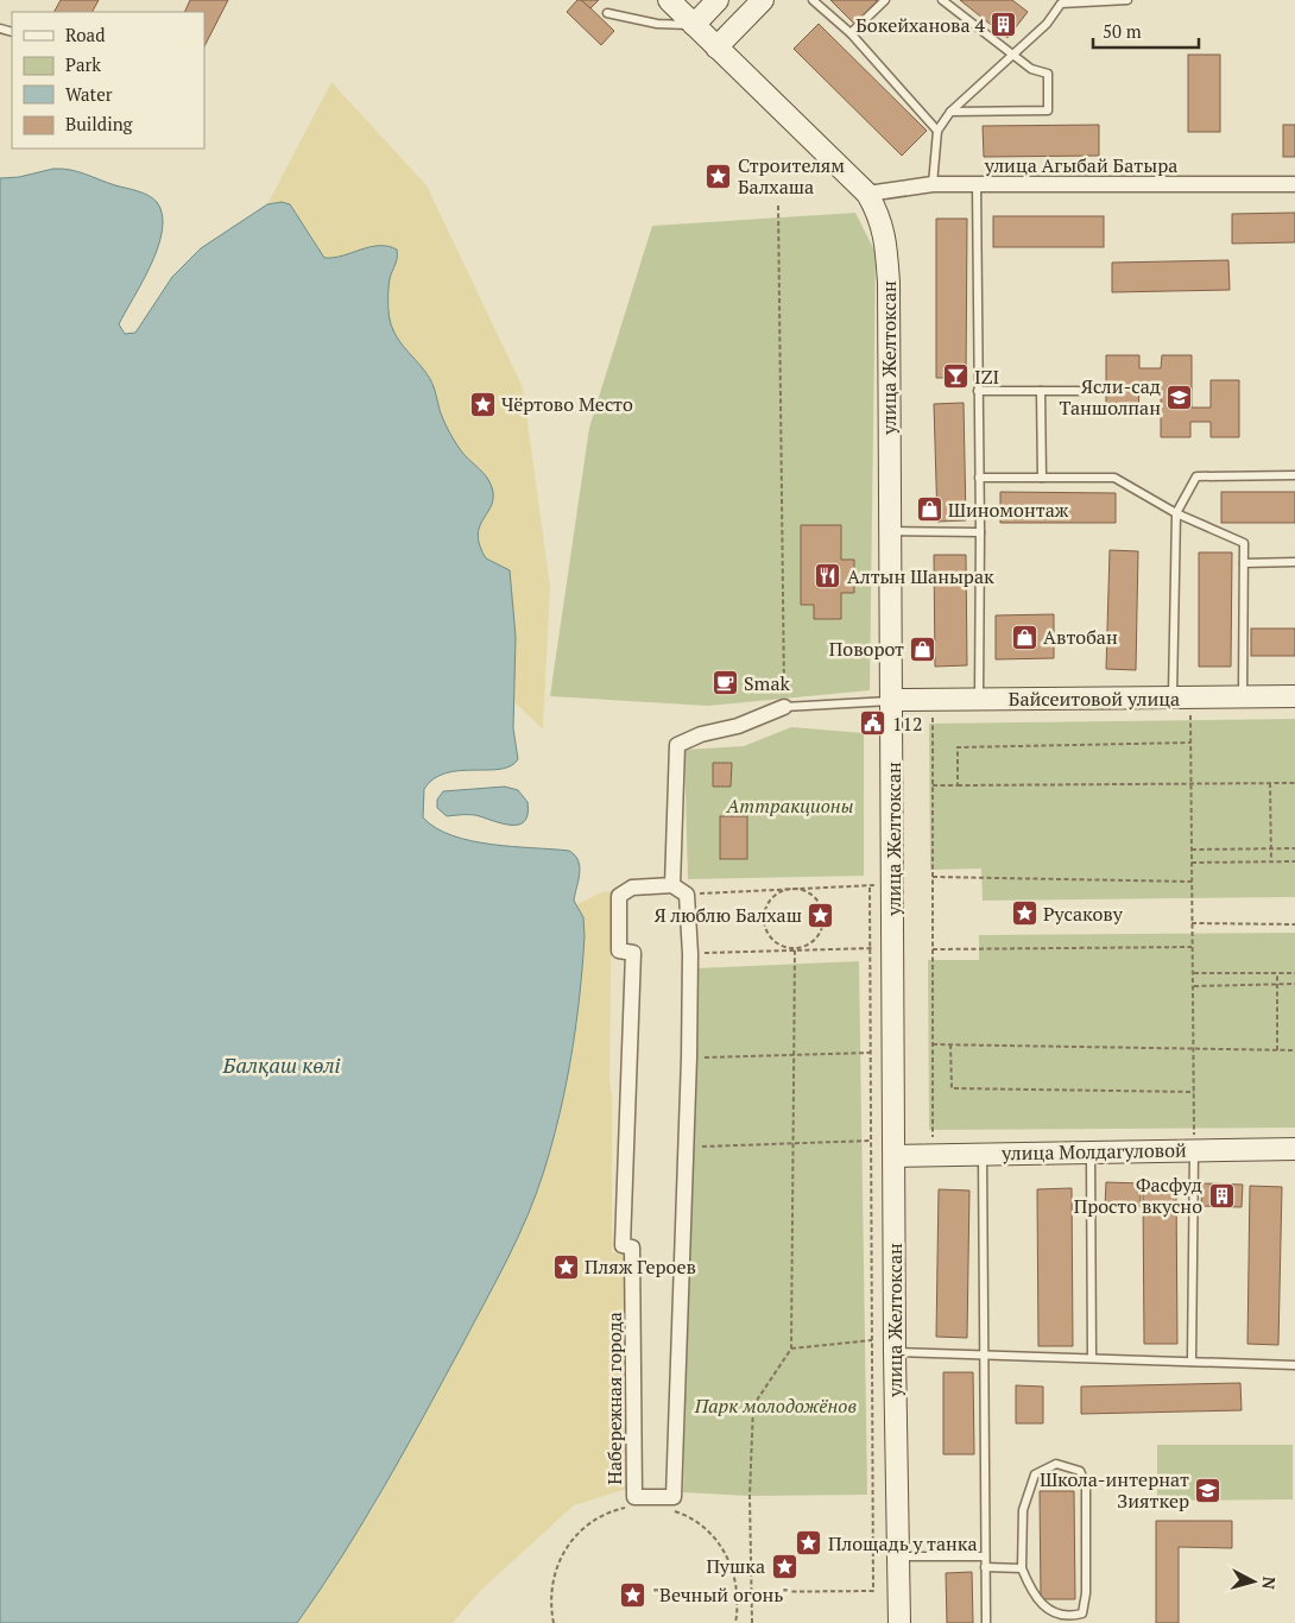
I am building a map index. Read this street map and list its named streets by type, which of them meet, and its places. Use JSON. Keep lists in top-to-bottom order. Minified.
{"streets":{"street":["улица Агыбай Батыра","улица Желтоксан","Байсеитовой улица","улица Молдагуловой","Набережная города"]},"crossings":[["улица Агыбай Батыра","улица Желтоксан"],["улица Желтоксан","Байсеитовой улица"],["улица Желтоксан","улица Молдагуловой"]],"water":["Балқаш көлі"],"parks":["Аттракционы","Парк молодожёнов"],"places":{"building":["Бокейханова 4","Фасфуд Просто вкусно"],"place":["Строителям Балхаша","Чёртово Место","Русакову","Я люблю Балхаш","Пляж Героев","Площадь у танка","Пушка","\"Вечный огонь\""],"bar":["IZI"],"school or university":["Ясли-сад Таншолпан","Школа-интернат Зияткер"],"shop":["Шиномонтаж","Автобан","Поворот"],"restaurant":["Алтын Шанырак"],"cafe":["Smak"],"public building":["112"]},"legend":["Road","Park","Water","Building"],"scale_bar":"50 m","north":"right"}
